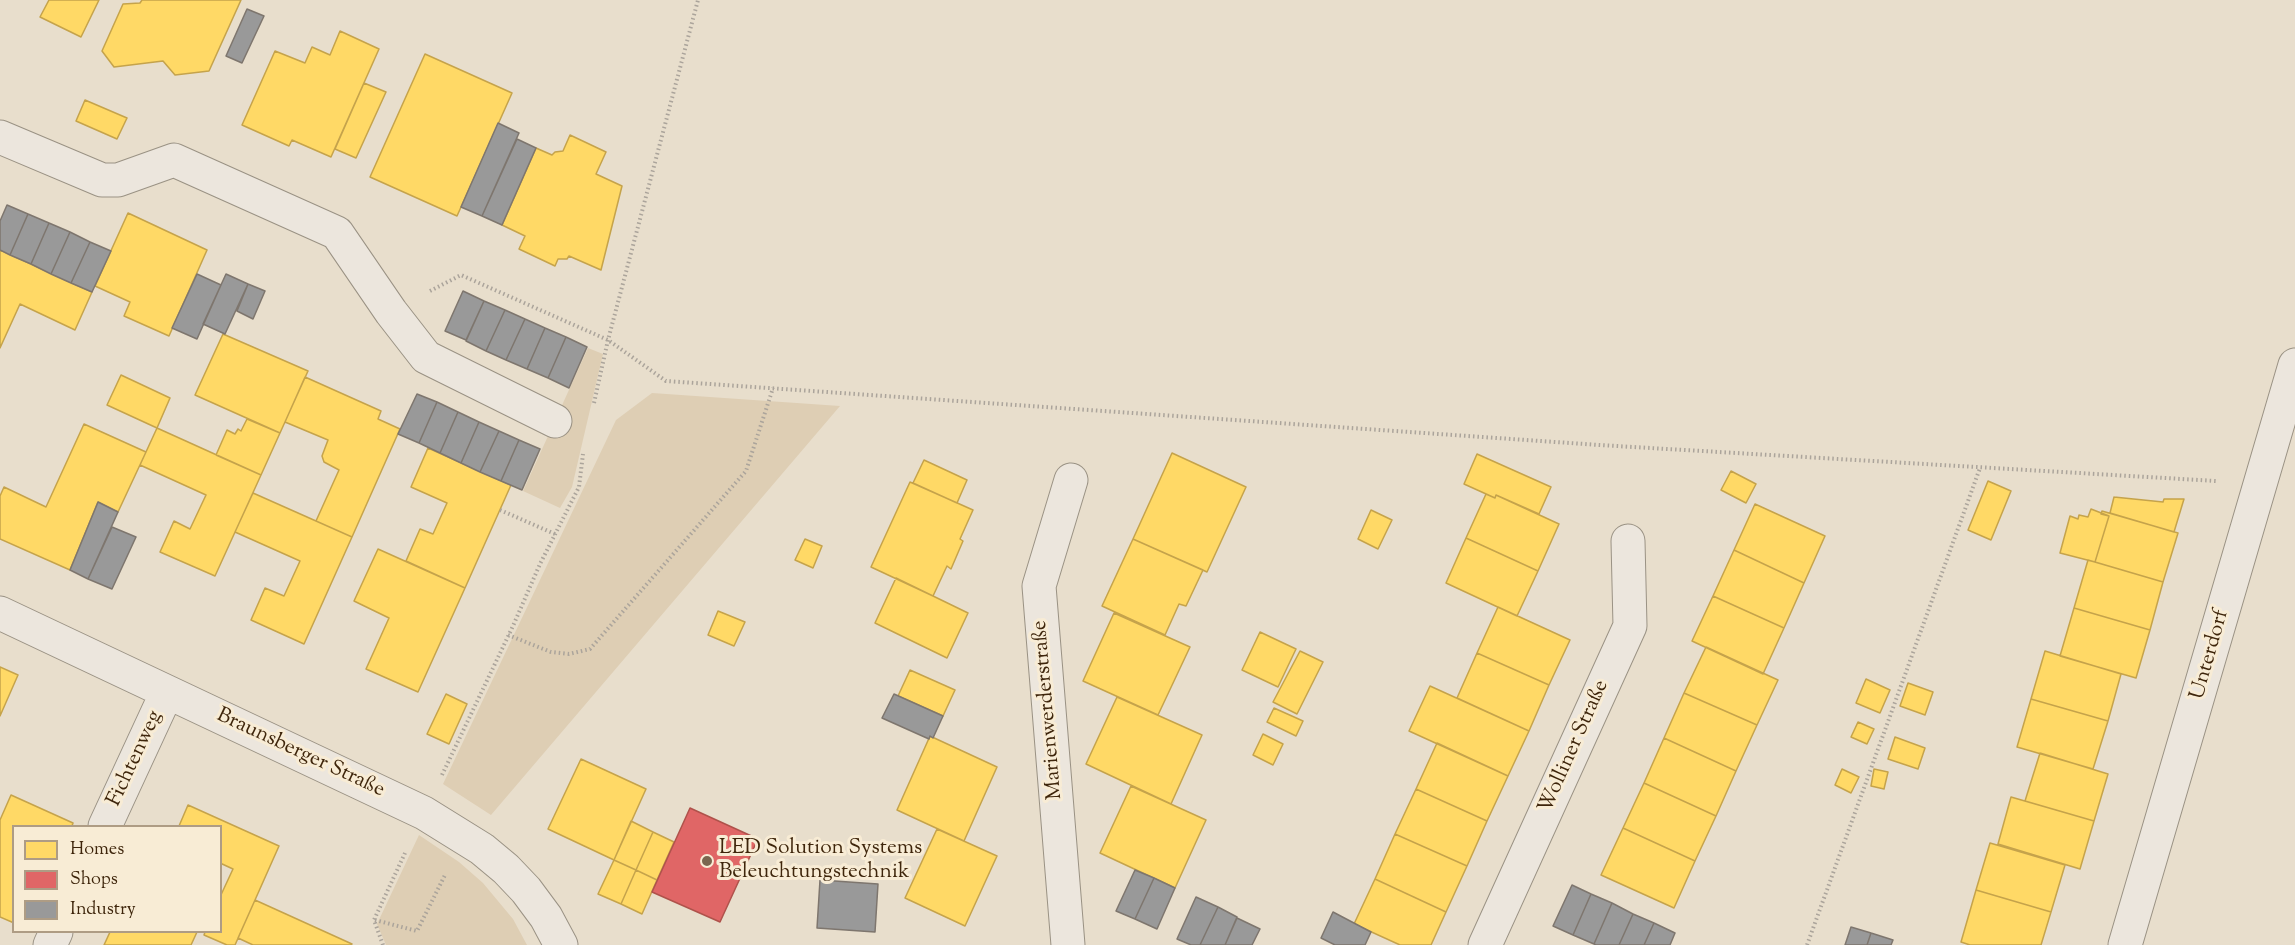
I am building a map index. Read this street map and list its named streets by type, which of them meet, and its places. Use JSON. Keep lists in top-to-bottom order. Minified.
{"streets":{"street":["Unterdorf","Marienwerderstraße","Wolliner Straße","Braunsberger Straße","Fichtenweg"]},"crossings":[["Braunsberger Straße","Fichtenweg"]],"places":["LED Solution Systems Beleuchtungstechnik"],"legend":["Homes","Shops","Industry"]}
